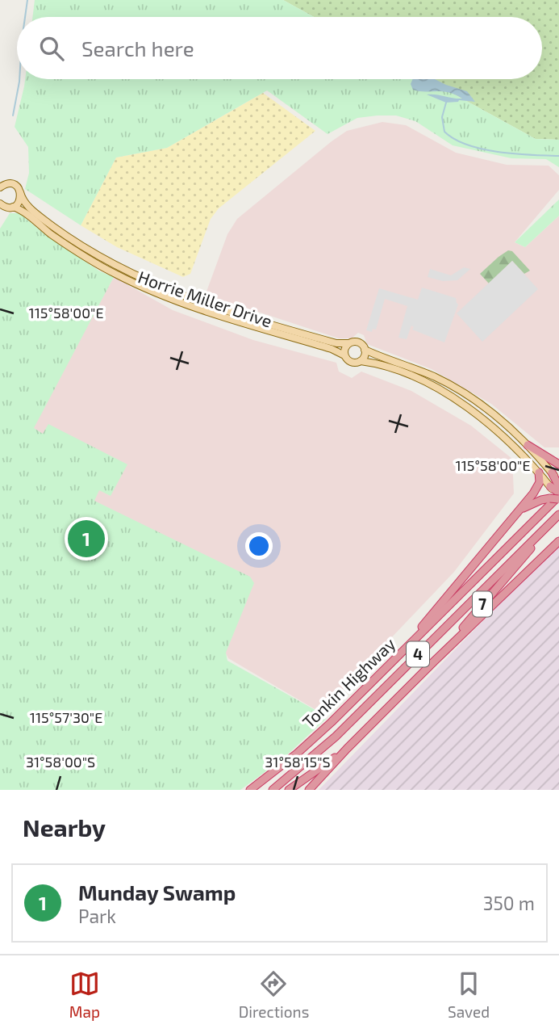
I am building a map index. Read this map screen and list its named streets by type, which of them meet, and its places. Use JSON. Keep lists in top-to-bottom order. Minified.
{"streets":{"highway":["7","4","Tonkin Highway"],"main road":["Horrie Miller Drive"]},"crossings":[["Horrie Miller Drive","Tonkin Highway"],["7","Tonkin Highway"]],"page":{"search":"Search here","pins":"1","heading":"Nearby","list":[{"mark":"1","name":"Munday Swamp","note":"Park","value":"350 m"}],"nav":["Map","Directions","Saved"]},"coordinates":["115°58'00\"E","115°57'30\"E","31°58'00\"S","31°58'15\"S"]}
